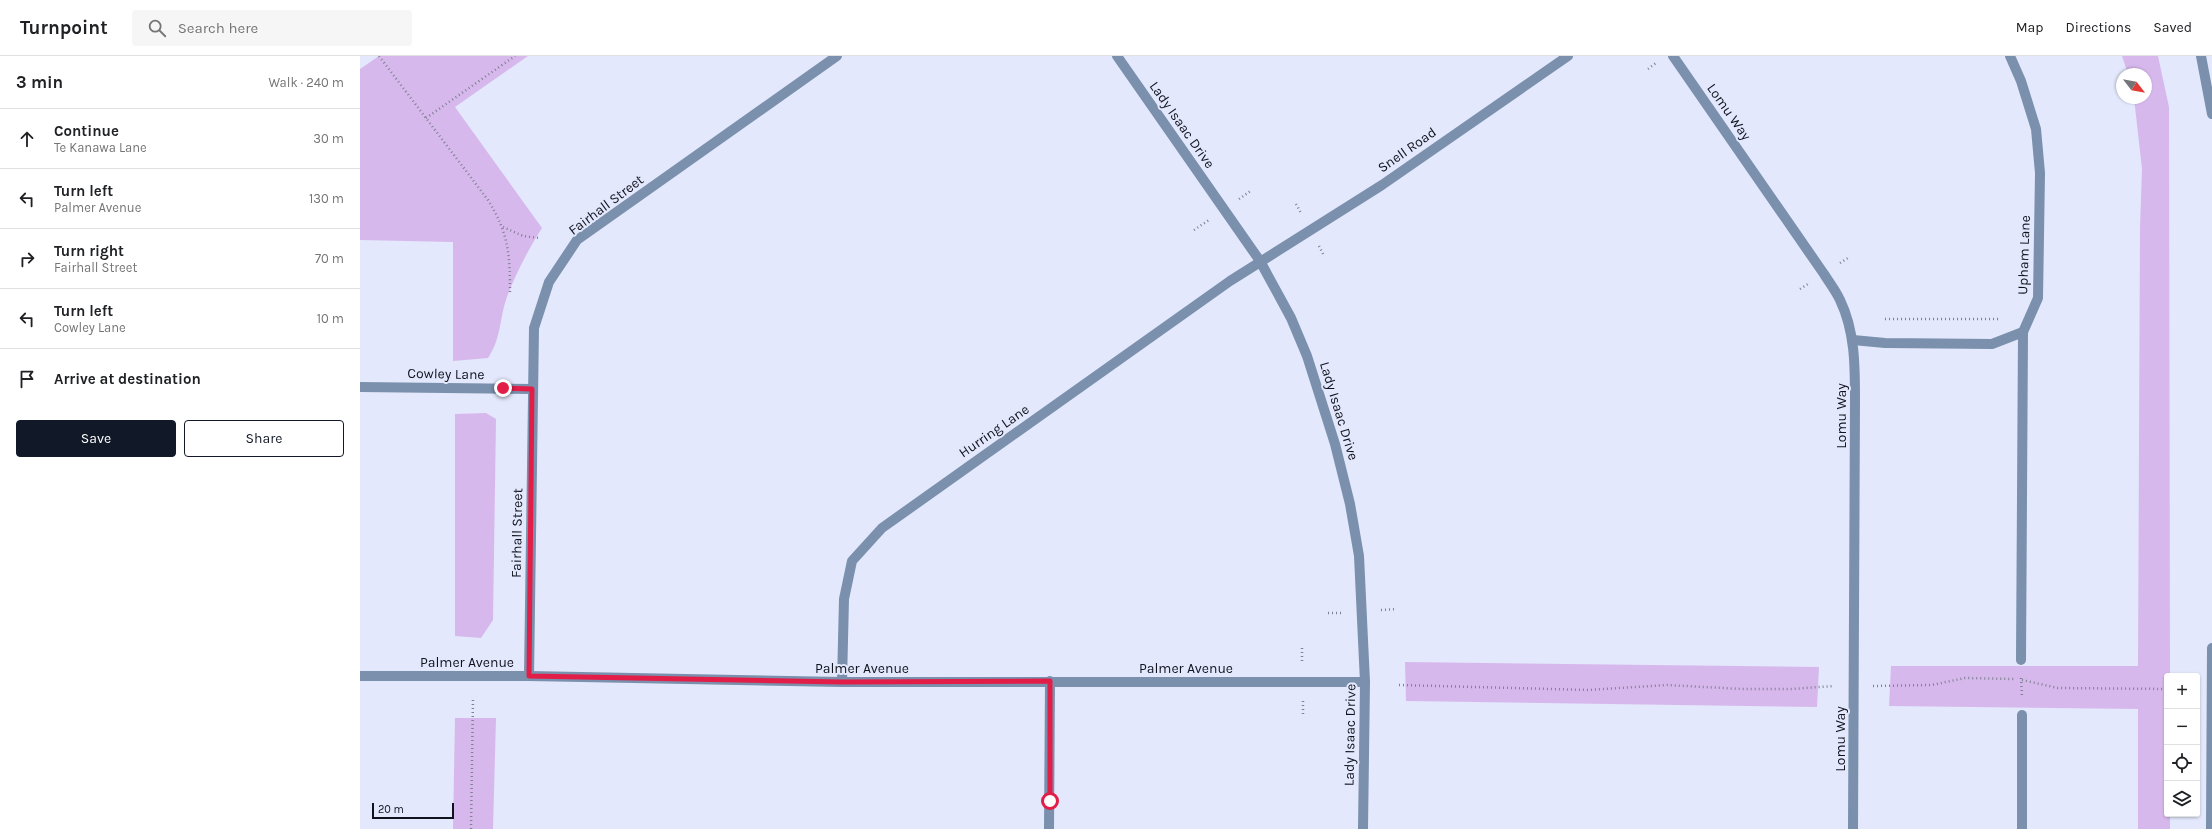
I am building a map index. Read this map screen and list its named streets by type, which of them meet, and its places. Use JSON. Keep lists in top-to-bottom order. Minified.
{"streets":{"street":["Lomu Way","Lady Isaac Drive","Snell Road","Fairhall Street","Upham Lane","Cowley Lane","Hurring Lane","Palmer Avenue"]},"crossings":[["Lady Isaac Drive","Snell Road"],["Lady Isaac Drive","Hurring Lane"],["Lady Isaac Drive","Palmer Avenue"],["Snell Road","Hurring Lane"],["Fairhall Street","Cowley Lane"],["Fairhall Street","Palmer Avenue"],["Hurring Lane","Palmer Avenue"]],"scale_bar":"20 m","north":"bottom right","page":{"header":"Turnpoint","search":"Search here","nav":["Map","Directions","Saved"],"heading":["3 min","Walk · 240 m"],"list":[["Continue","Te Kanawa Lane","30 m"],["Turn left","Palmer Avenue","130 m"],["Turn right","Fairhall Street","70 m"],["Turn left","Cowley Lane","10 m"],"Arrive at destination"],"buttons":["Save","Share"],"map_buttons":["+","−"],"scale":"20 m"}}
